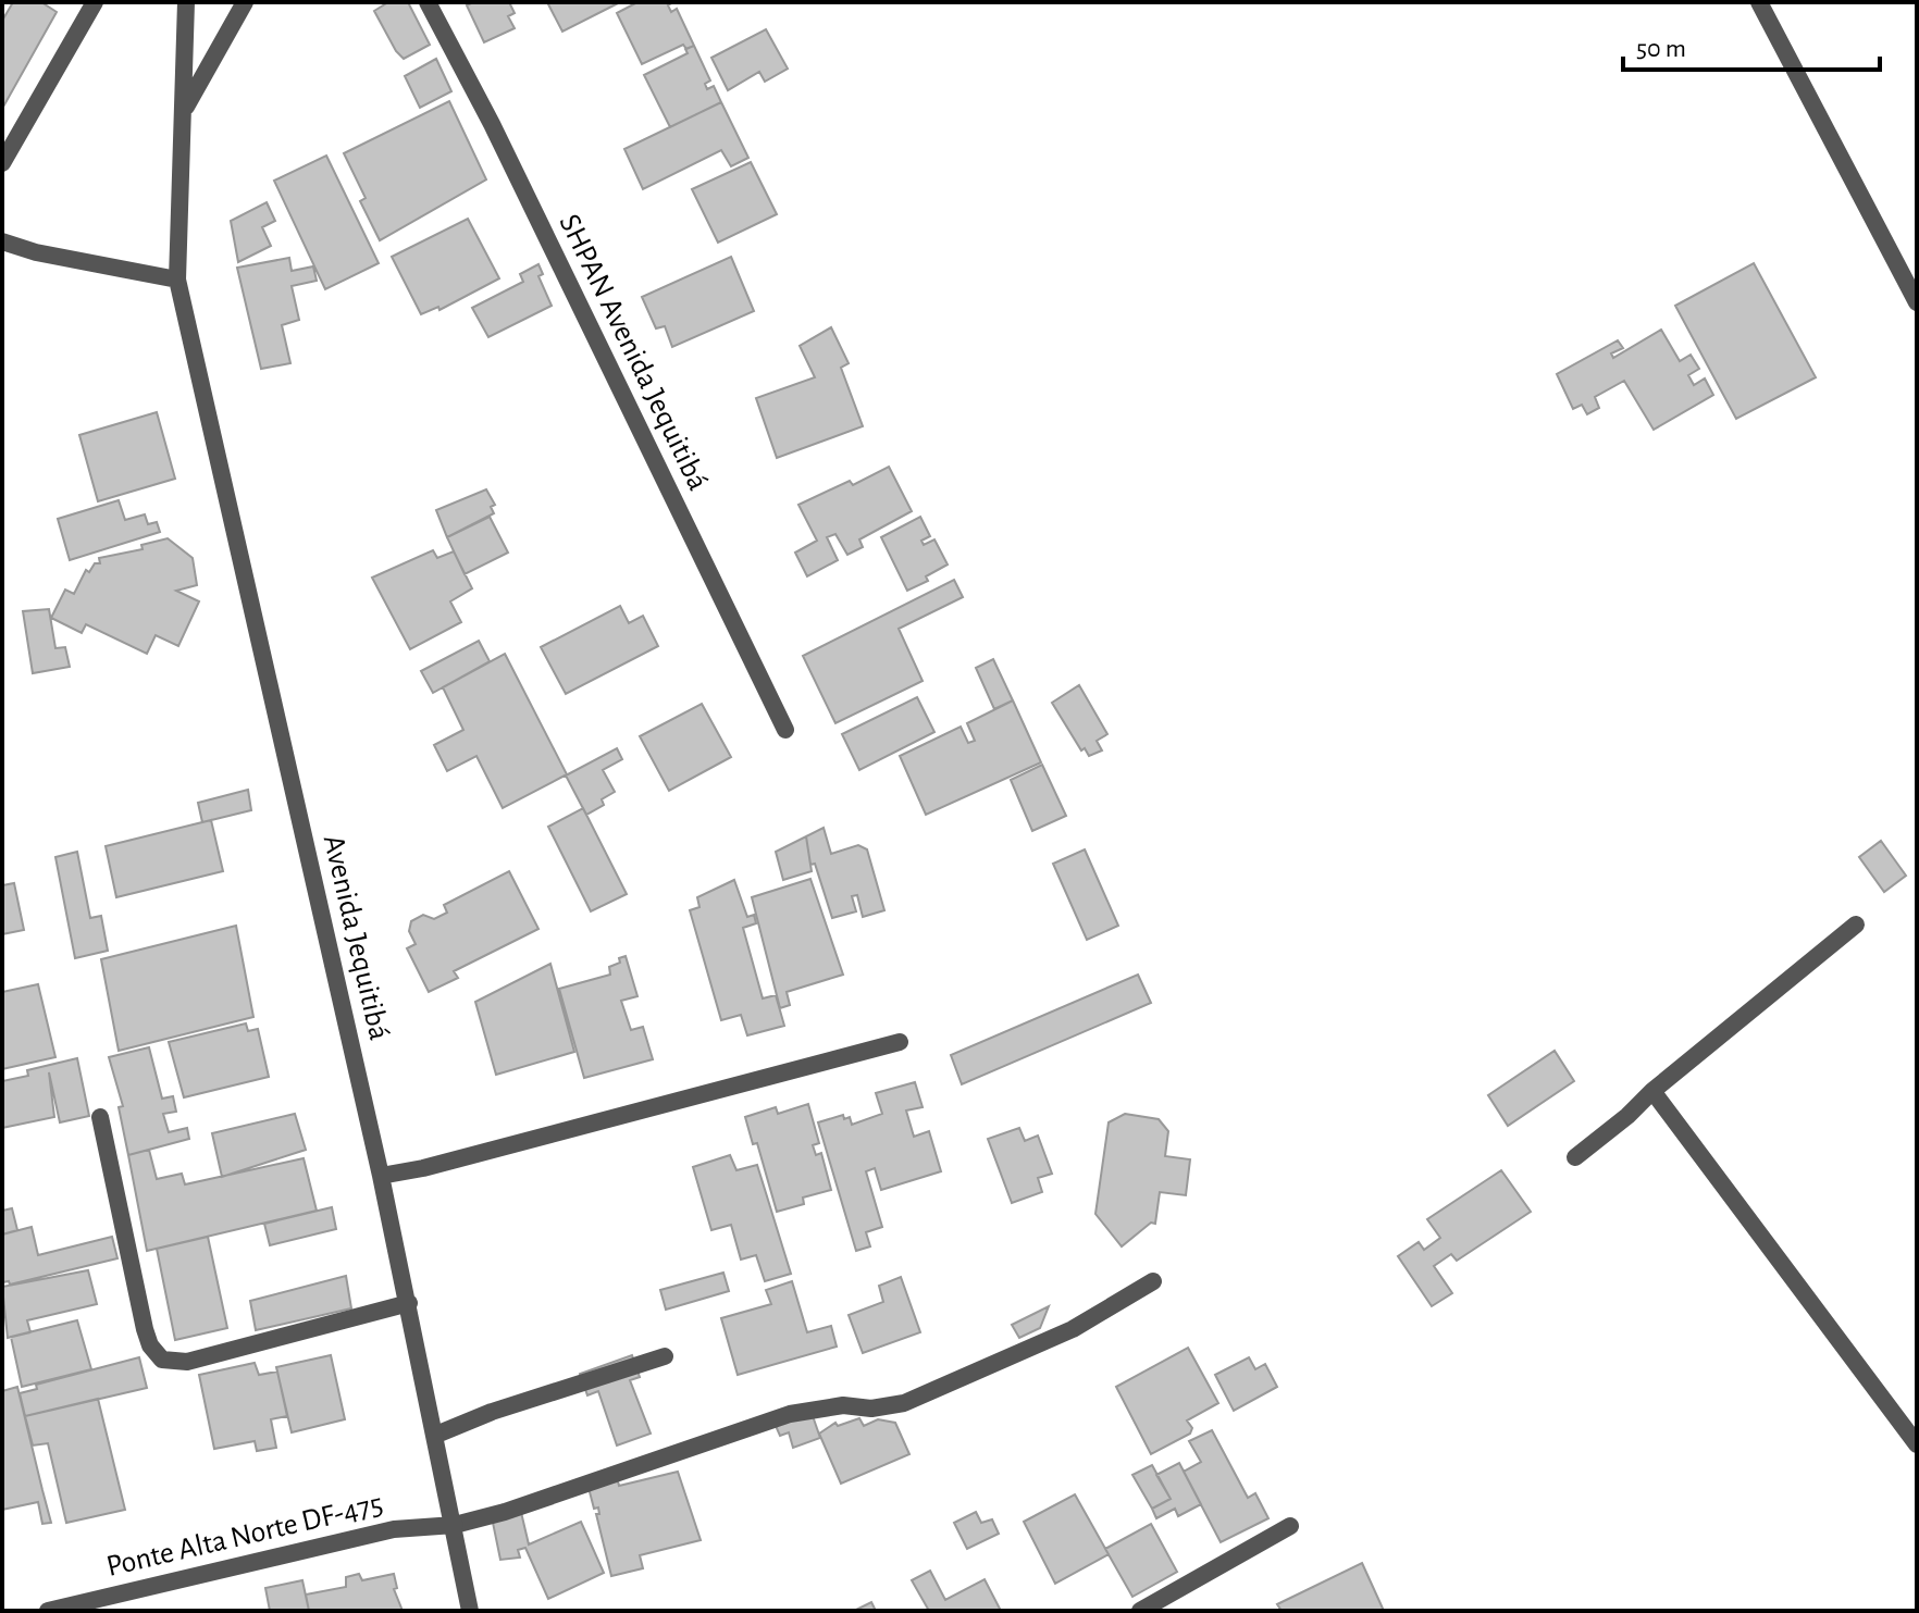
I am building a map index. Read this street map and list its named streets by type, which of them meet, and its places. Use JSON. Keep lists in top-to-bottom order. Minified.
{"streets":{"street":["SHPAN Avenida Jequitibá","Avenida Jequitibá","Ponte Alta Norte DF-475"]},"crossings":[["Avenida Jequitibá","Ponte Alta Norte DF-475"]],"scale_bar":"50 m"}
